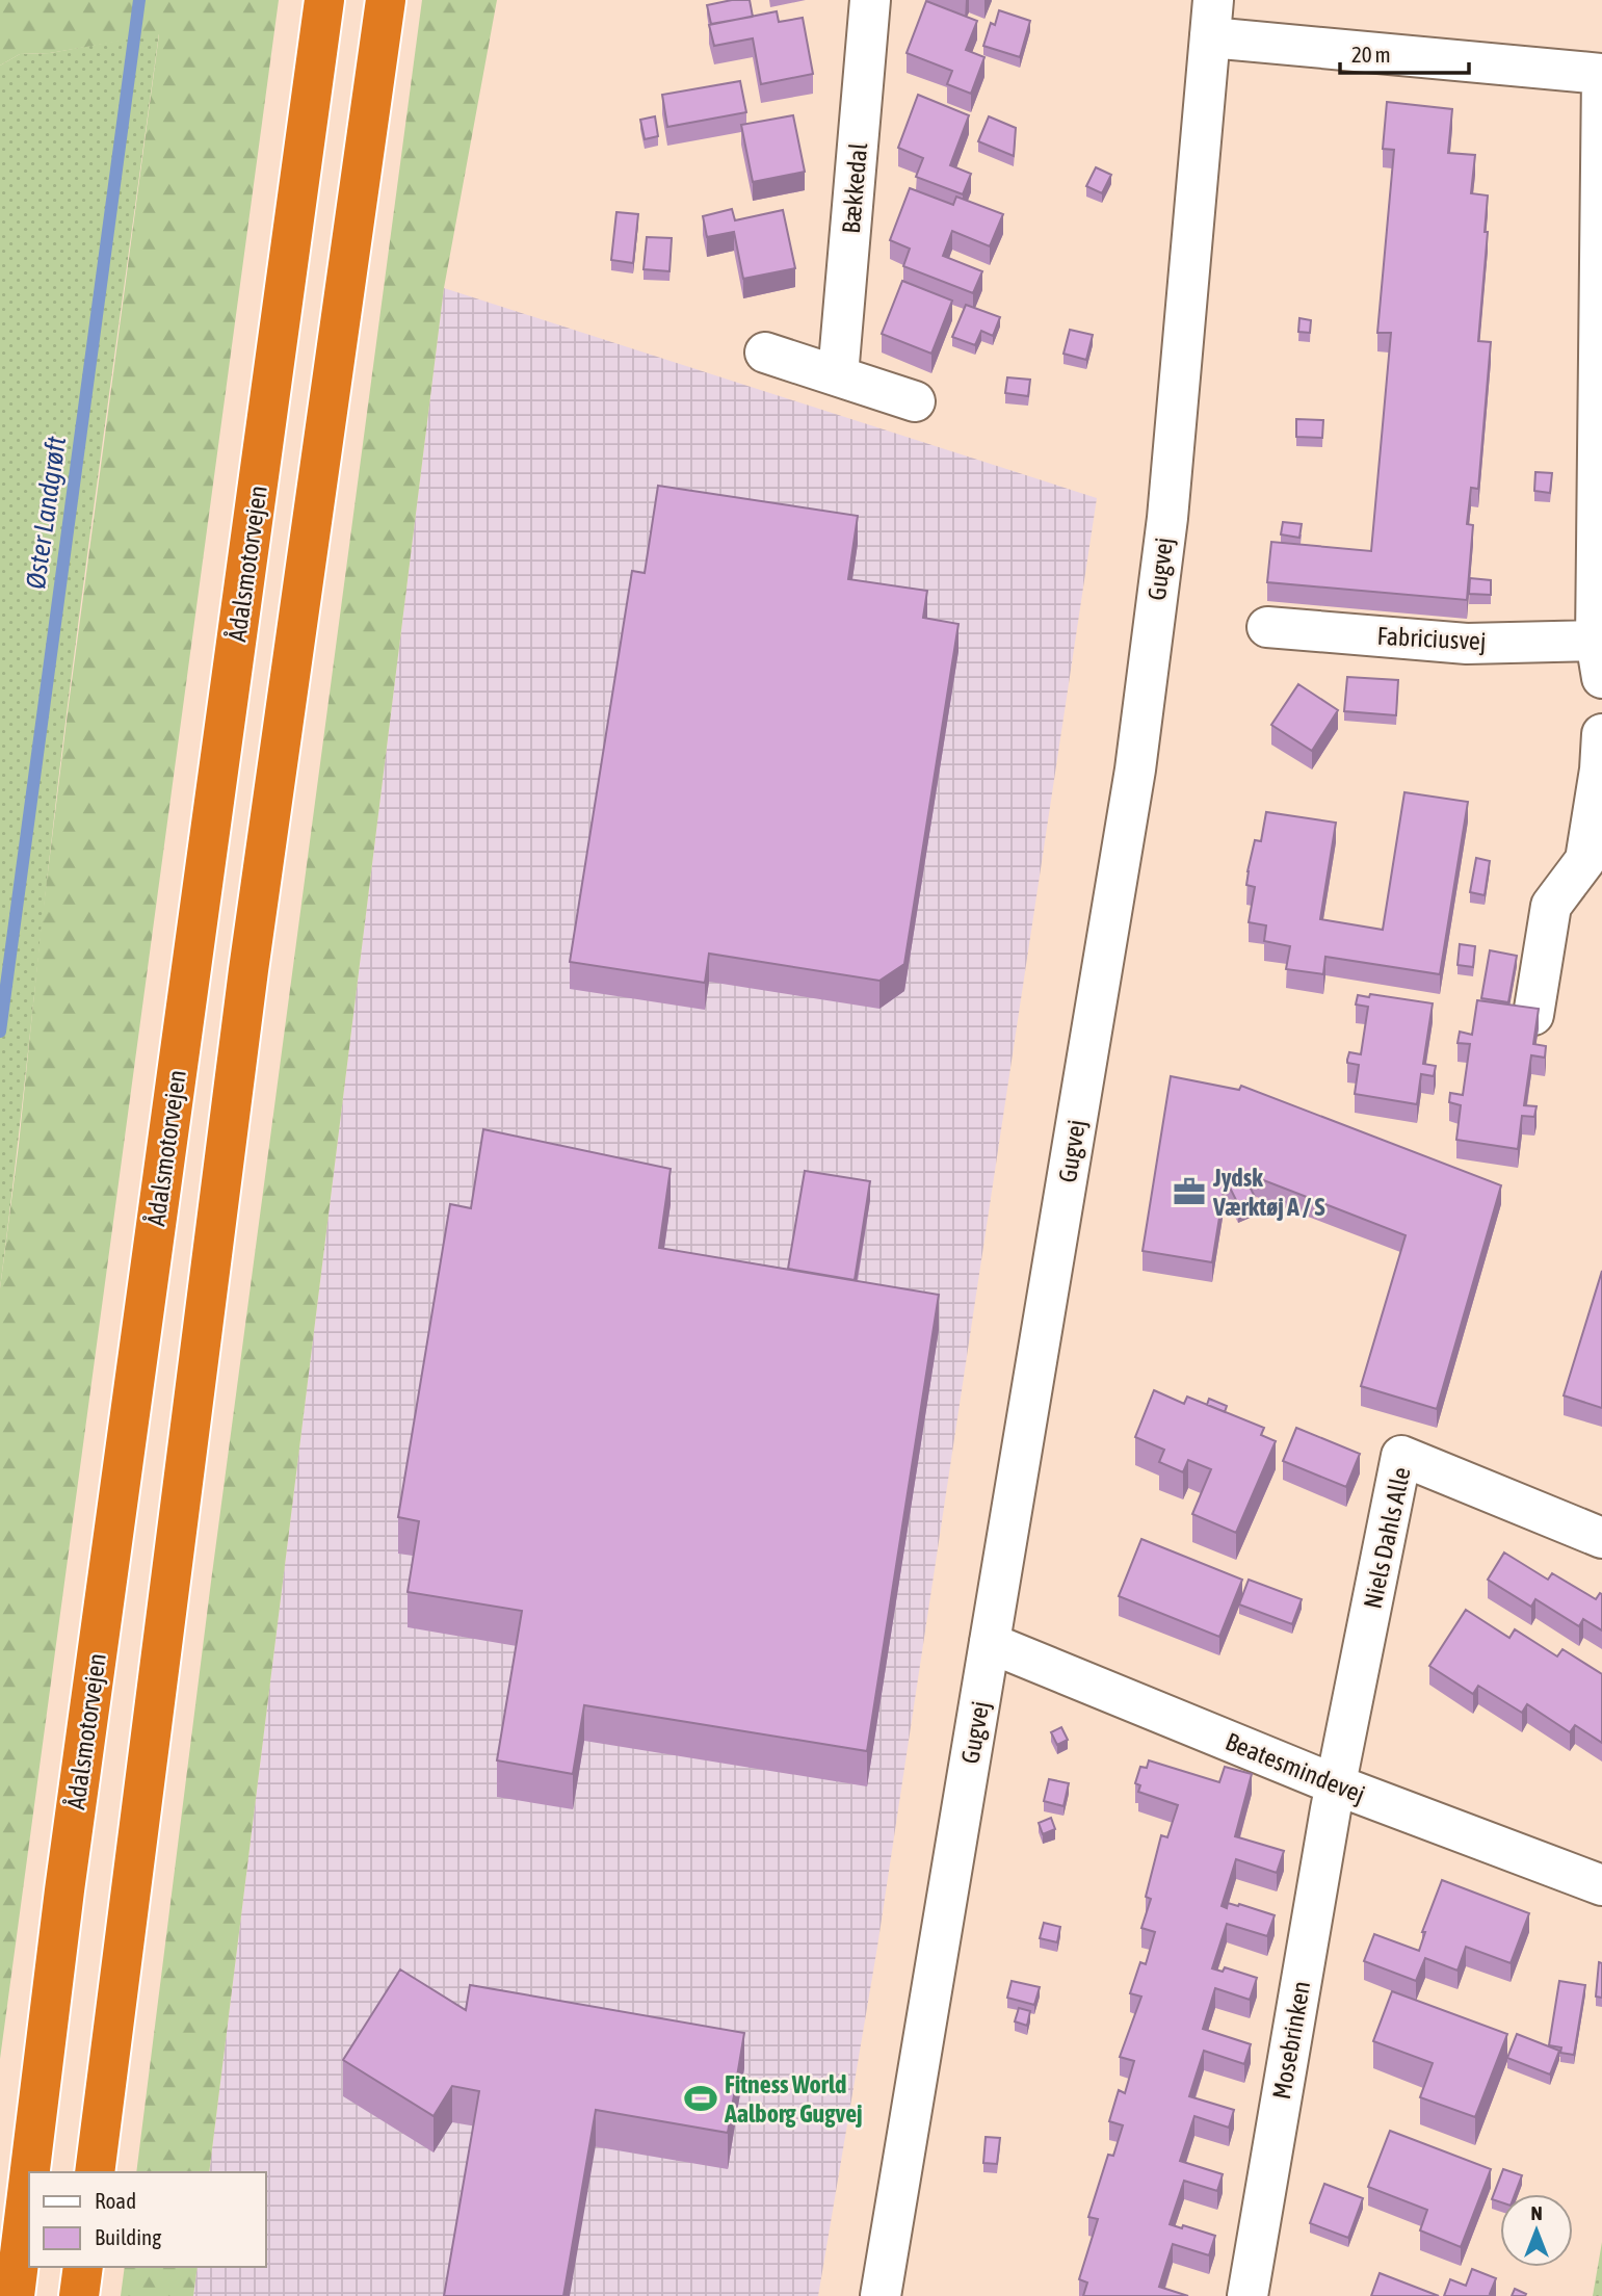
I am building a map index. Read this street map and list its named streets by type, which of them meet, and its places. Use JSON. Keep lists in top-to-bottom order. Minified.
{"streets":{"highway":["Ådalsmotorvejen"],"street":["Bækkedal","Gugvej","Fabriciusvej","Niels Dahls Alle","Beatesmindevej","Mosebrinken"]},"crossings":[["Gugvej","Beatesmindevej"],["Niels Dahls Alle","Beatesmindevej"],["Niels Dahls Alle","Mosebrinken"],["Beatesmindevej","Mosebrinken"]],"water":["Øster Landgrøft"],"places":{"office":["Jydsk Værktøj A / S"],"sports":["Fitness World Aalborg Gugvej"]},"legend":["Road","Building"],"scale_bar":"20 m","north":"top"}
